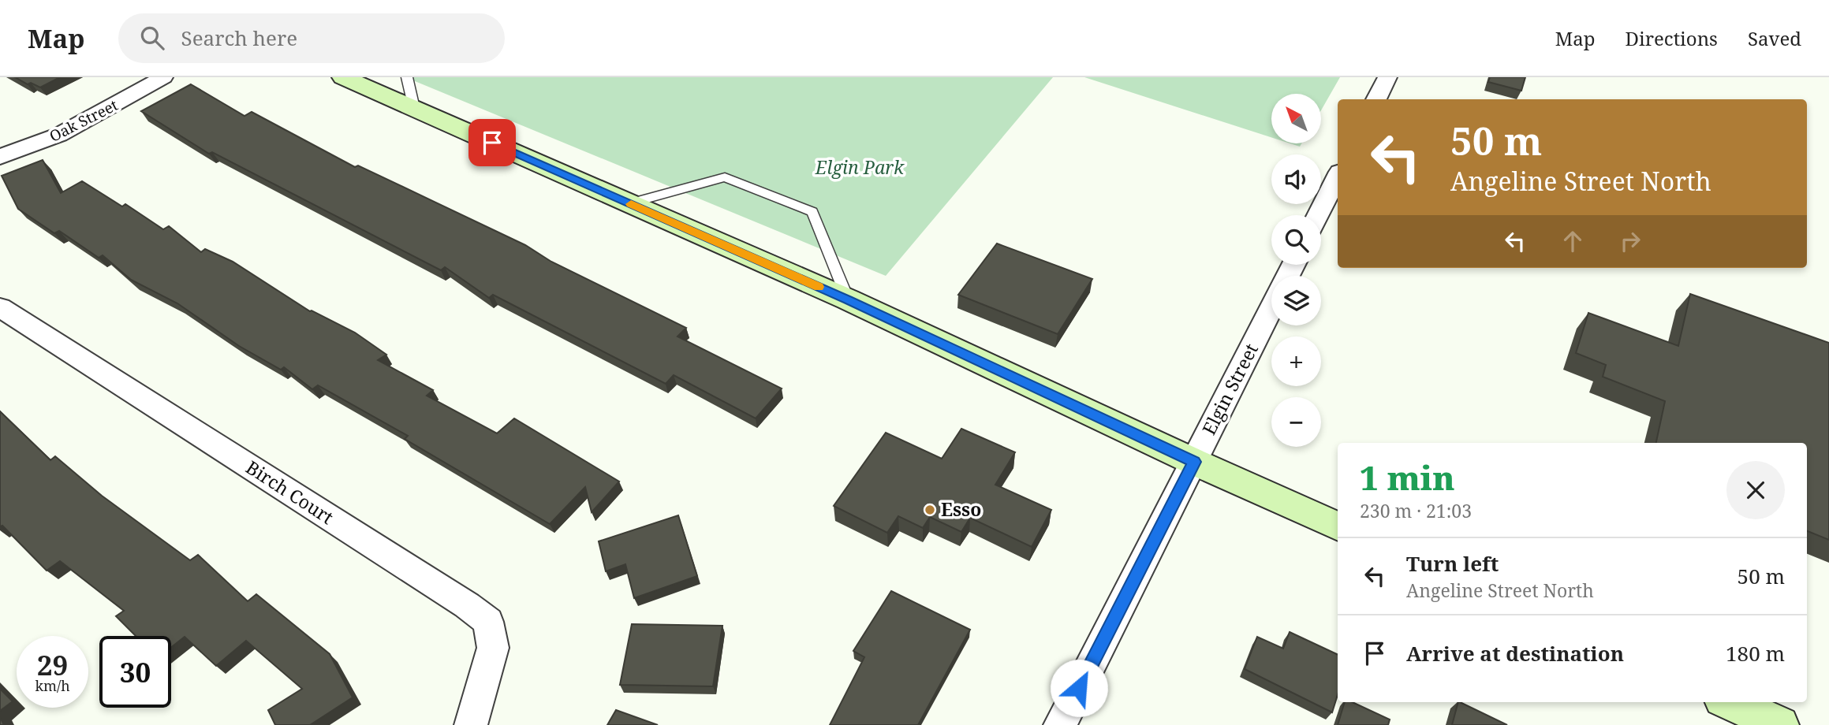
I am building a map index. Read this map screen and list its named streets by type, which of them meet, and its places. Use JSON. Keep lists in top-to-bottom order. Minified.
{"streets":{"street":["Oak Street","Elgin Street","Birch Court"]},"parks":["Elgin Park"],"places":["Esso"],"north":"top left","page":{"header":"Map","search":"Search here","nav":["Map","Directions","Saved"],"map_buttons":["+","−"],"turn":["50 m","Angeline Street North"],"heading":["1 min","230 m · 21:03"],"list":[{"name":"Turn left","note":"Angeline Street North","value":"50 m"},{"name":"Arrive at destination","value":"180 m"}],"speed":"29 km/h","limit":"30"}}
